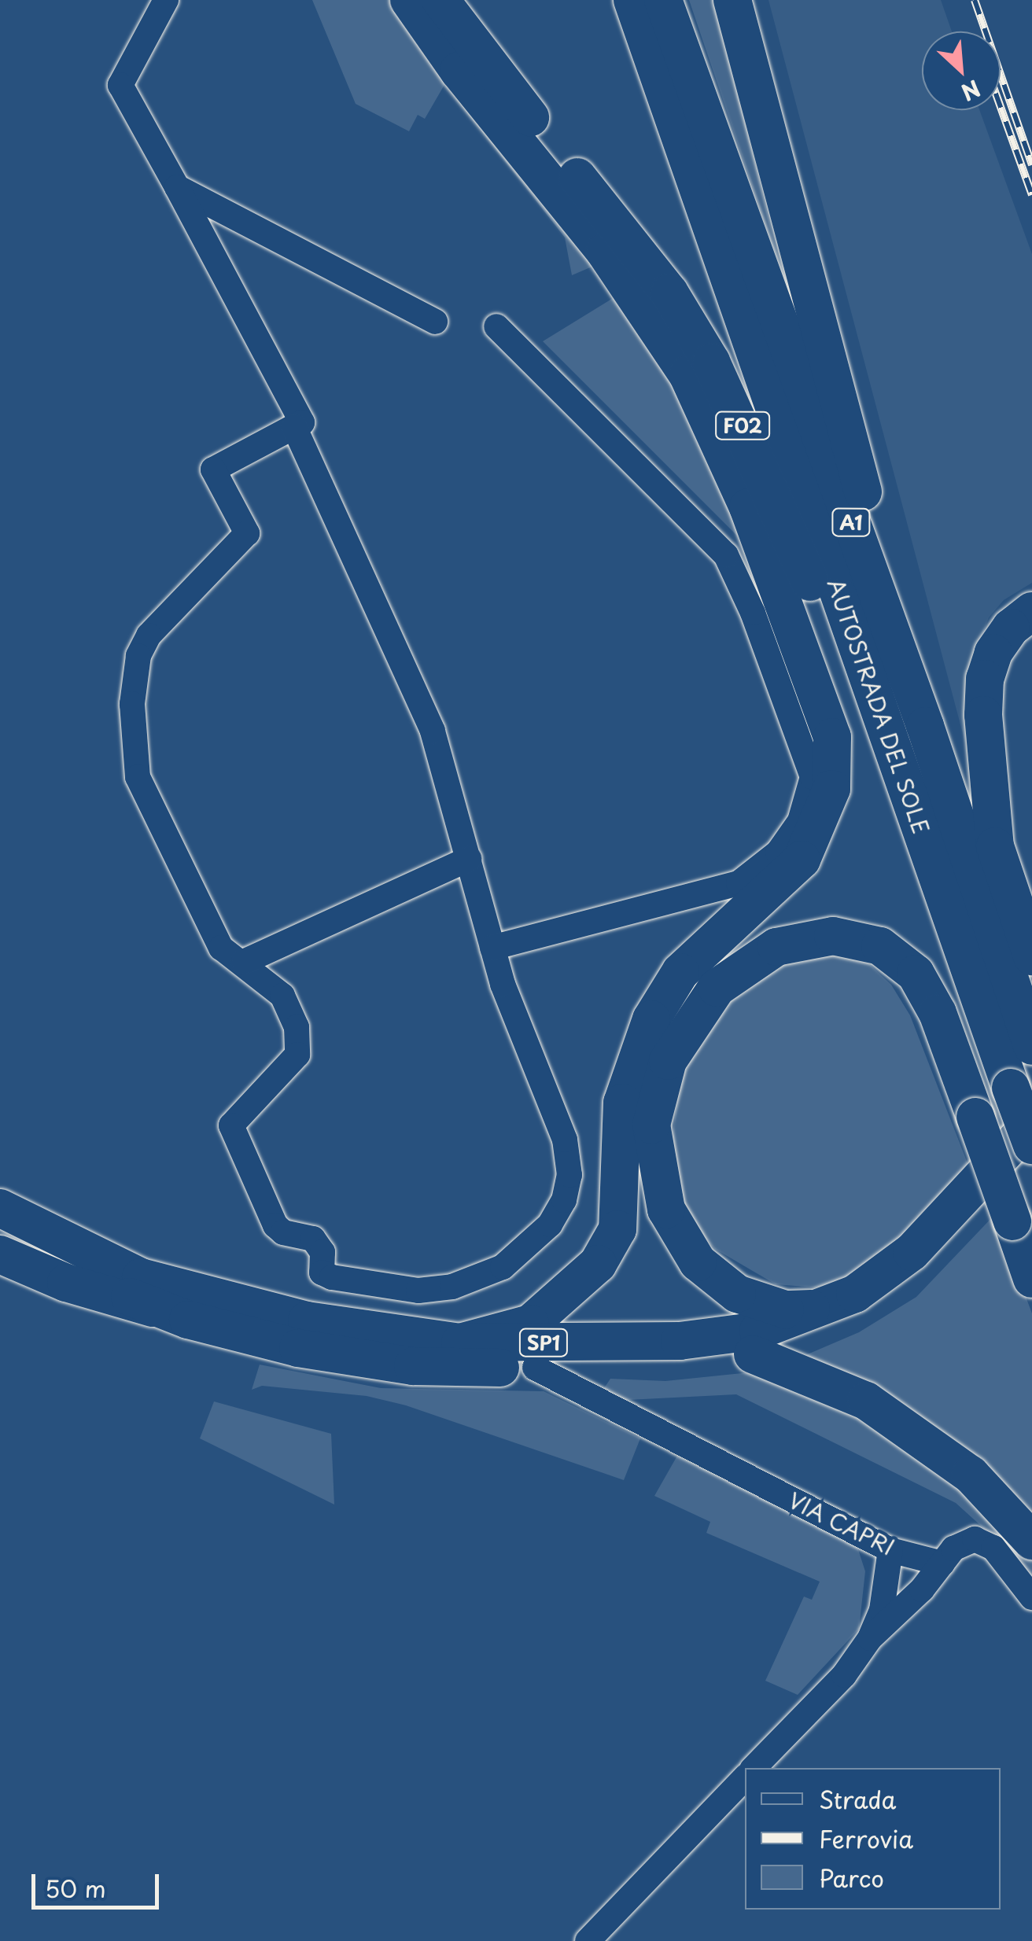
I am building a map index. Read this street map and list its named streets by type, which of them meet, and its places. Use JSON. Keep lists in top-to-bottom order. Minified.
{"streets":{"highway":["F02","A1","AUTOSTRADA DEL SOLE","SP1"],"street":["VIA CAPRI"]},"crossings":[["F02","AUTOSTRADA DEL SOLE"],["SP1","VIA CAPRI"]],"legend":["Strada","Ferrovia","Parco"],"scale_bar":"50 m","north":"bottom right"}
